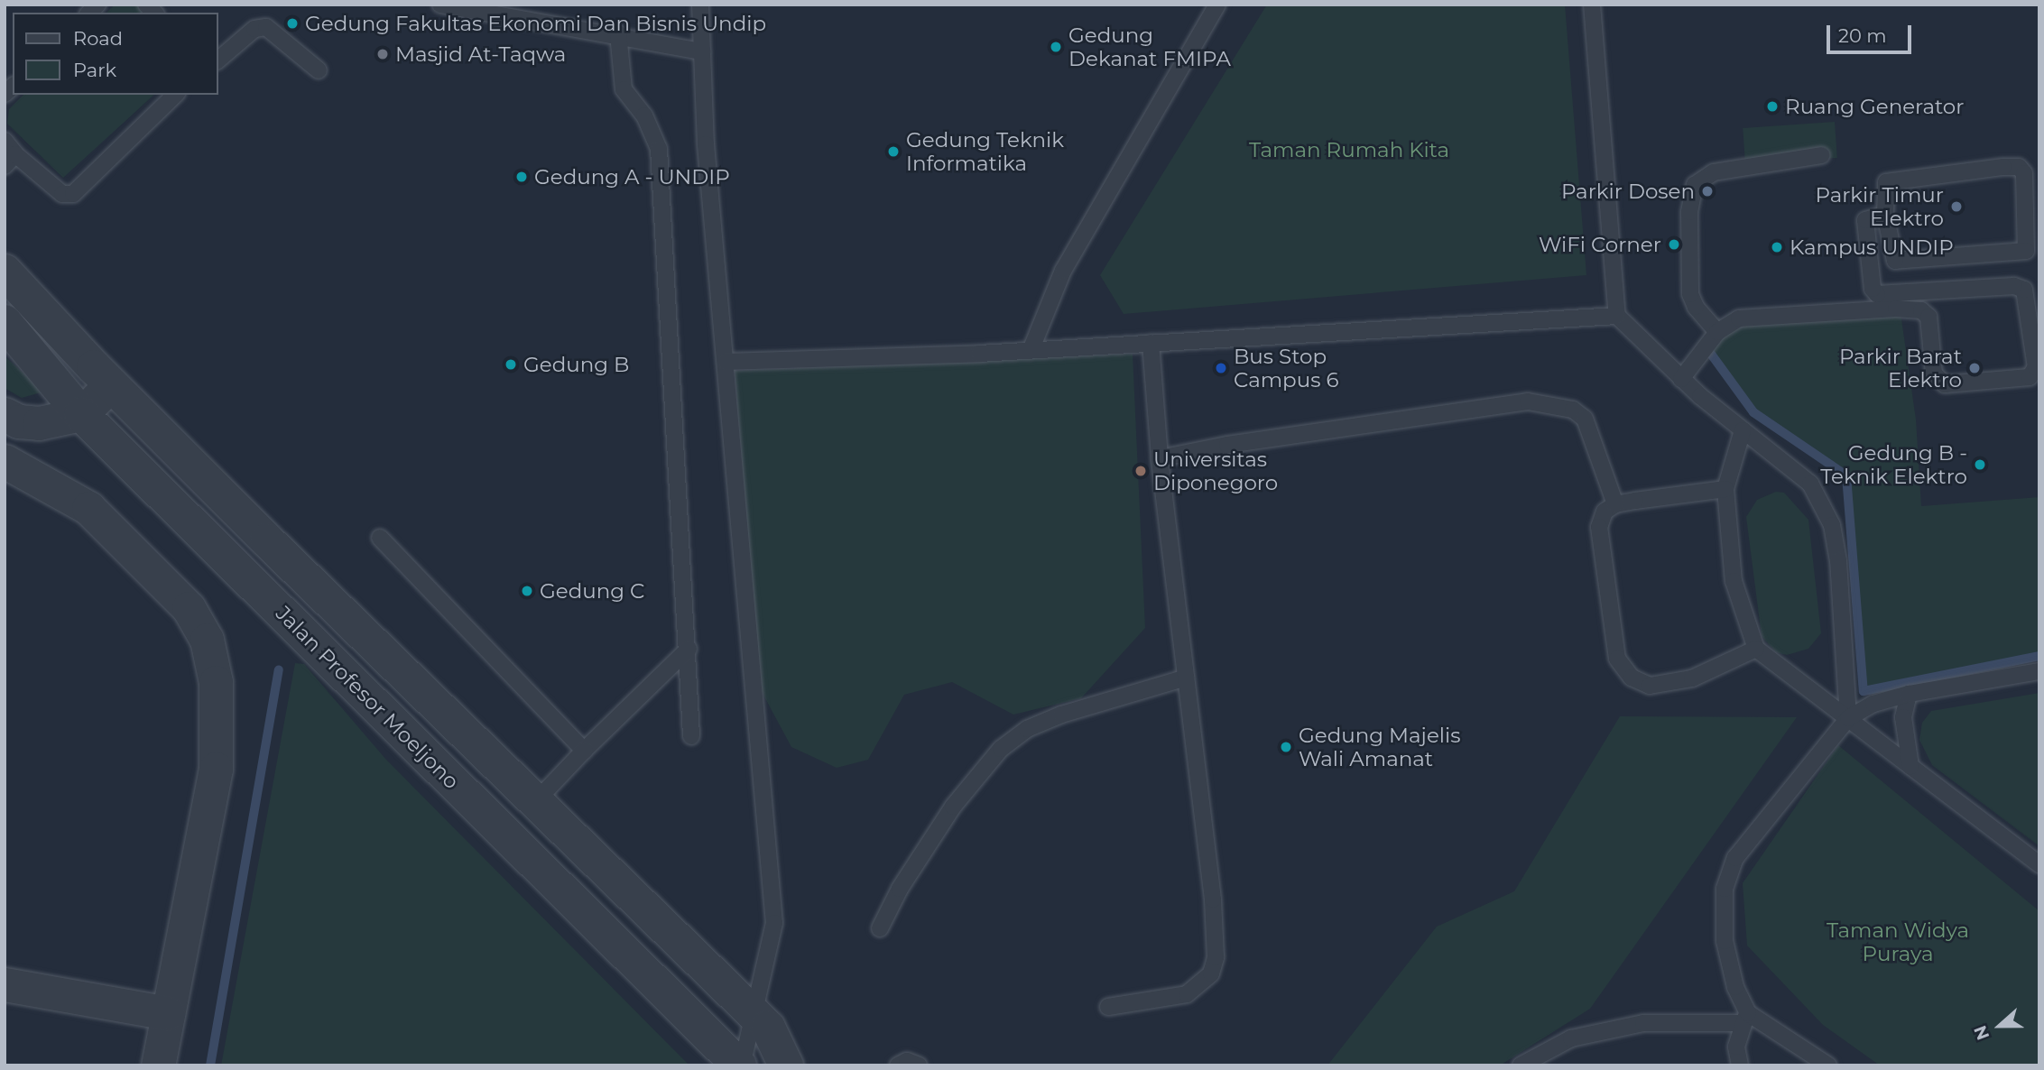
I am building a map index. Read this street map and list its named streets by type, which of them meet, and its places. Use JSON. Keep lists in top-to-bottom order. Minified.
{"streets":{"street":["Jalan Profesor Moeljono"]},"parks":["Taman Rumah Kita","Taman Widya Puraya"],"places":["Gedung Fakultas Ekonomi Dan Bisnis Undip","Gedung Dekanat FMIPA","Masjid At-Taqwa","Ruang Generator","Gedung Teknik Informatika","Gedung A - UNDIP","Parkir Dosen","Parkir Timur Elektro","WiFi Corner","Kampus UNDIP","Gedung B","Bus Stop Campus 6","Parkir Barat Elektro","Gedung B - Teknik Elektro","Universitas Diponegoro","Gedung C","Gedung Majelis Wali Amanat"],"legend":["Road","Park"],"scale_bar":"20 m","north":"left"}
